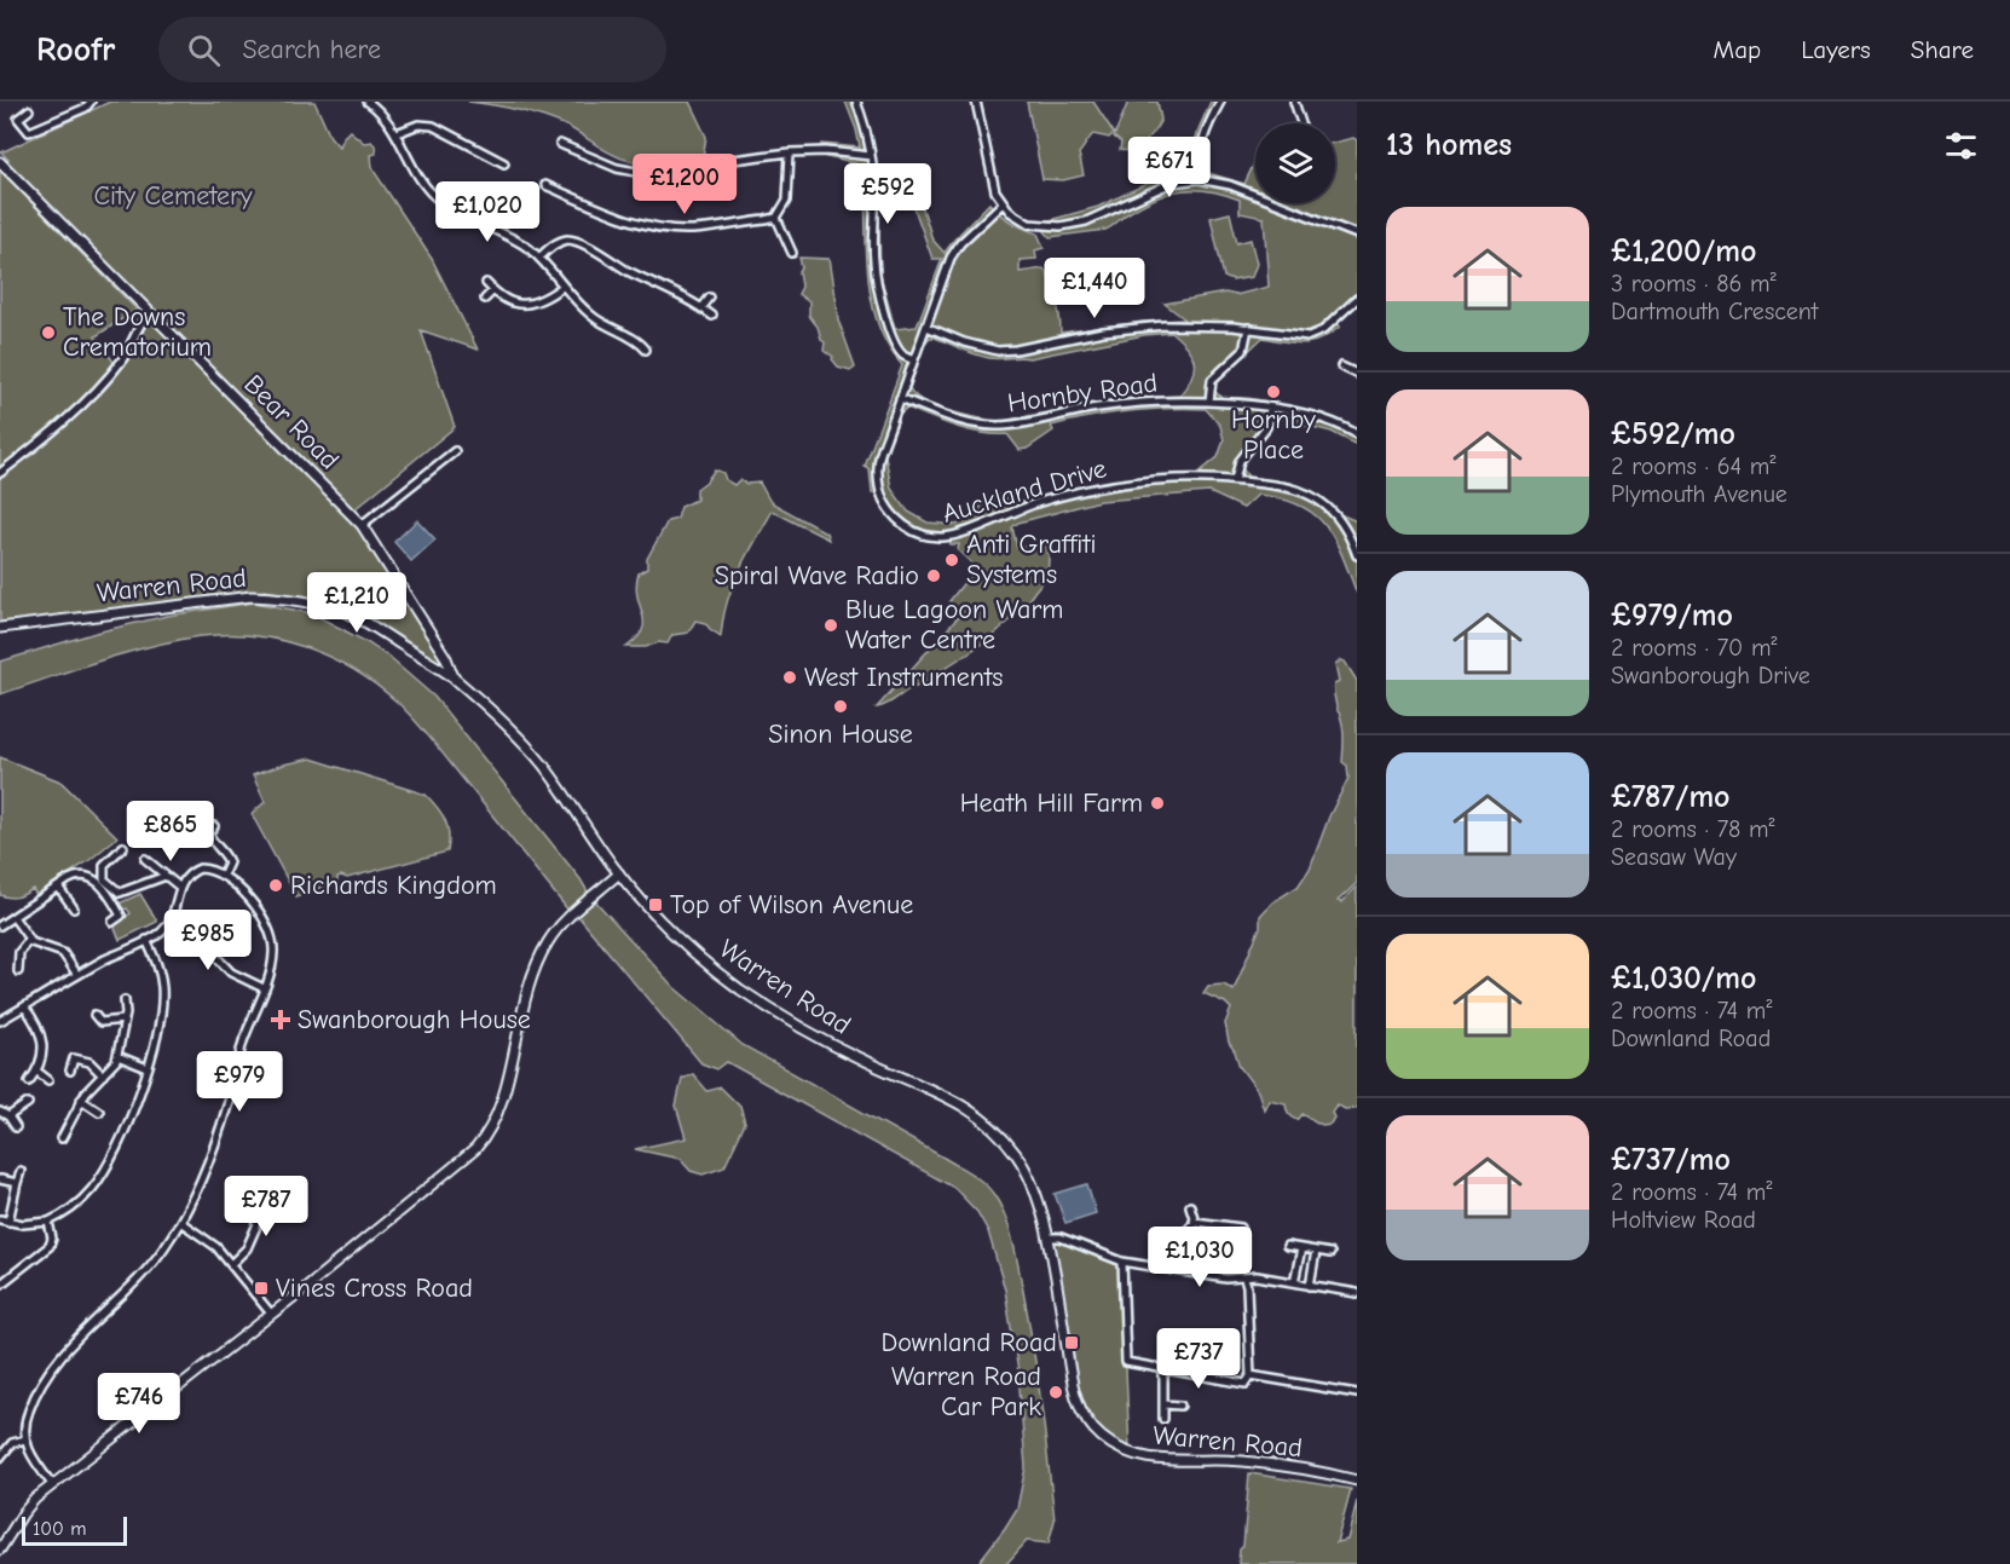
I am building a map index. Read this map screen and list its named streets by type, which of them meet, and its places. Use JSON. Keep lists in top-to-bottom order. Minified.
{"streets":{"street":["Hornby Road","Bear Road","Auckland Drive","Warren Road"]},"crossings":[["Hornby Road","Auckland Drive"],["Bear Road","Warren Road"]],"parks":["City Cemetery"],"places":{"other":["The Downs Crematorium","Hornby Place","Anti Graffiti Systems","Spiral Wave Radio","Blue Lagoon Warm Water Centre","West Instruments","Sinon House","Heath Hill Farm","Richards Kingdom","Warren Road Car Park"],"transit":["Top of Wilson Avenue","Vines Cross Road","Downland Road"],"health":["Swanborough House"]},"scale_bar":"100 m","page":{"header":"Roofr","search":"Search here","nav":["Map","Layers","Share"],"heading":"13 homes","price":["£671","£1,200","£592","£1,020","£1,440","£1,210","£865","£985","£979","£787","£1,030","£737","£746"],"list":[{"name":"£1,200/mo","note":"3 rooms · 86 m² · Dartmouth Crescent"},{"name":"£592/mo","note":"2 rooms · 64 m² · Plymouth Avenue"},{"name":"£979/mo","note":"2 rooms · 70 m² · Swanborough Drive"},{"name":"£787/mo","note":"2 rooms · 78 m² · Seasaw Way"},{"name":"£1,030/mo","note":"2 rooms · 74 m² · Downland Road"},{"name":"£737/mo","note":"2 rooms · 74 m² · Holtview Road"}],"scale":"100 m"}}
